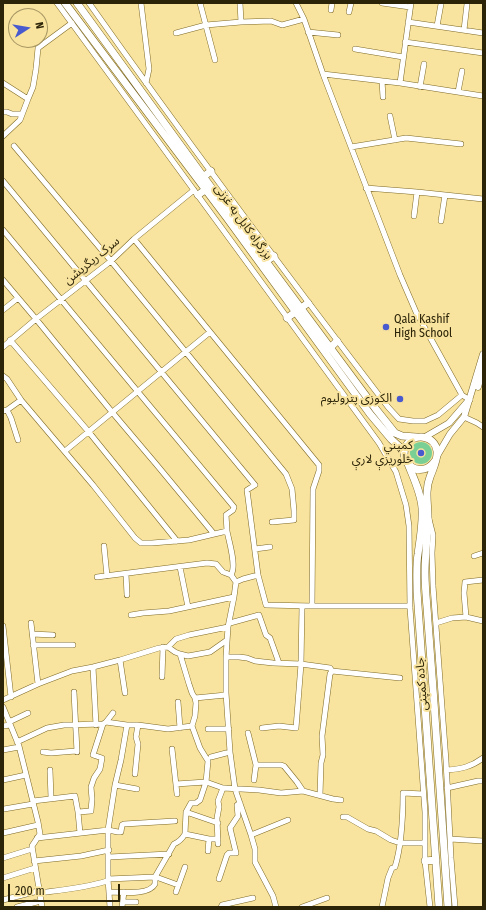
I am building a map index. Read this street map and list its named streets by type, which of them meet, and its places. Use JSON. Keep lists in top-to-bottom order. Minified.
{"streets":{"highway":["بزرگراه کابل به غزنی","جاده کمپنی"],"street":["سرک ریگریشن"]},"crossings":[["بزرگراه کابل به غزنی","جاده کمپنی"]],"places":["Qala Kashif High School","الکوزی پترولیوم","کمپني څلوريزې لارې"],"scale_bar":"200 m","north":"right"}
